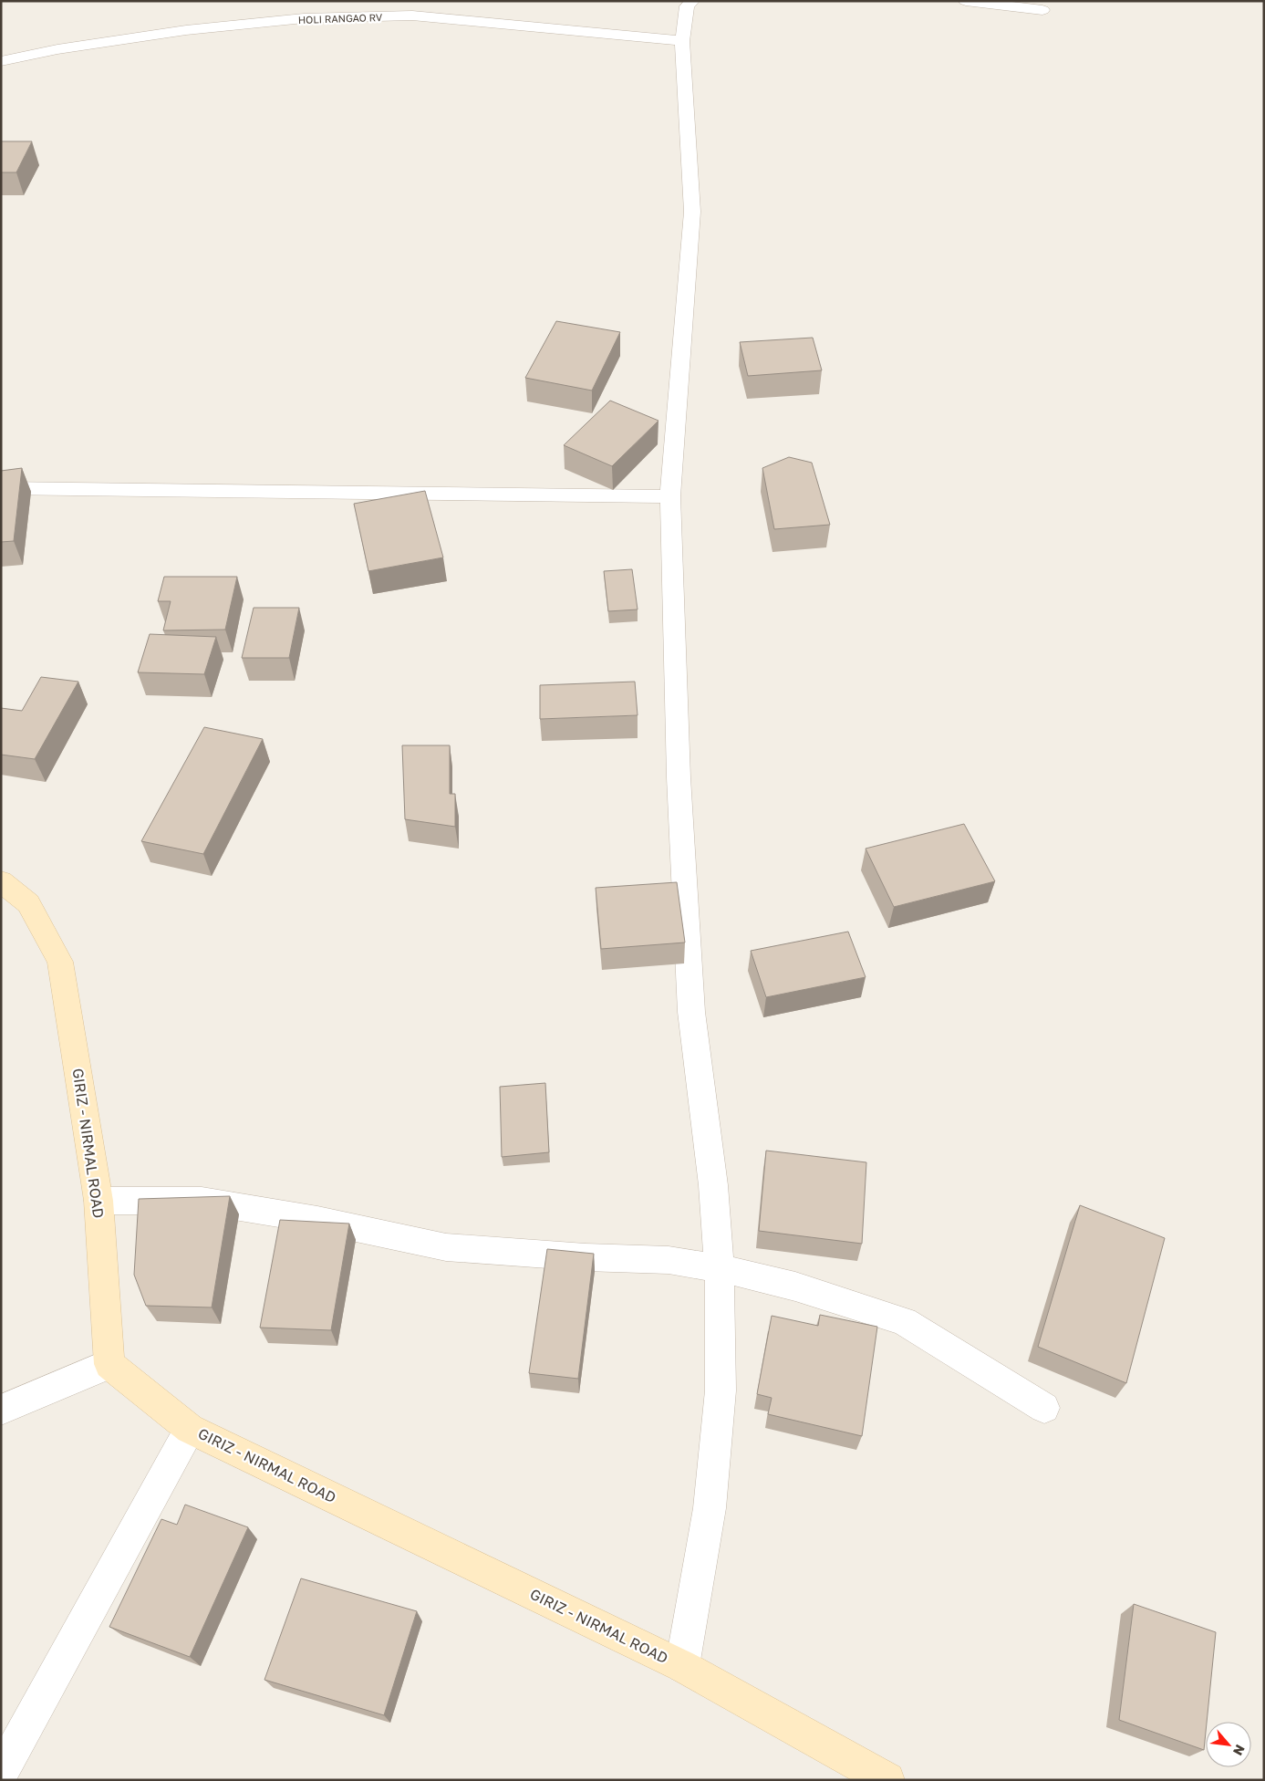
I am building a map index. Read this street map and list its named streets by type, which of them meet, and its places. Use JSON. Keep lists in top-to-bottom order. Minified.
{"streets":{"main road":["GIRIZ - NIRMAL ROAD"],"street":["HOLI RANGAO RV"]},"north":"bottom right"}
